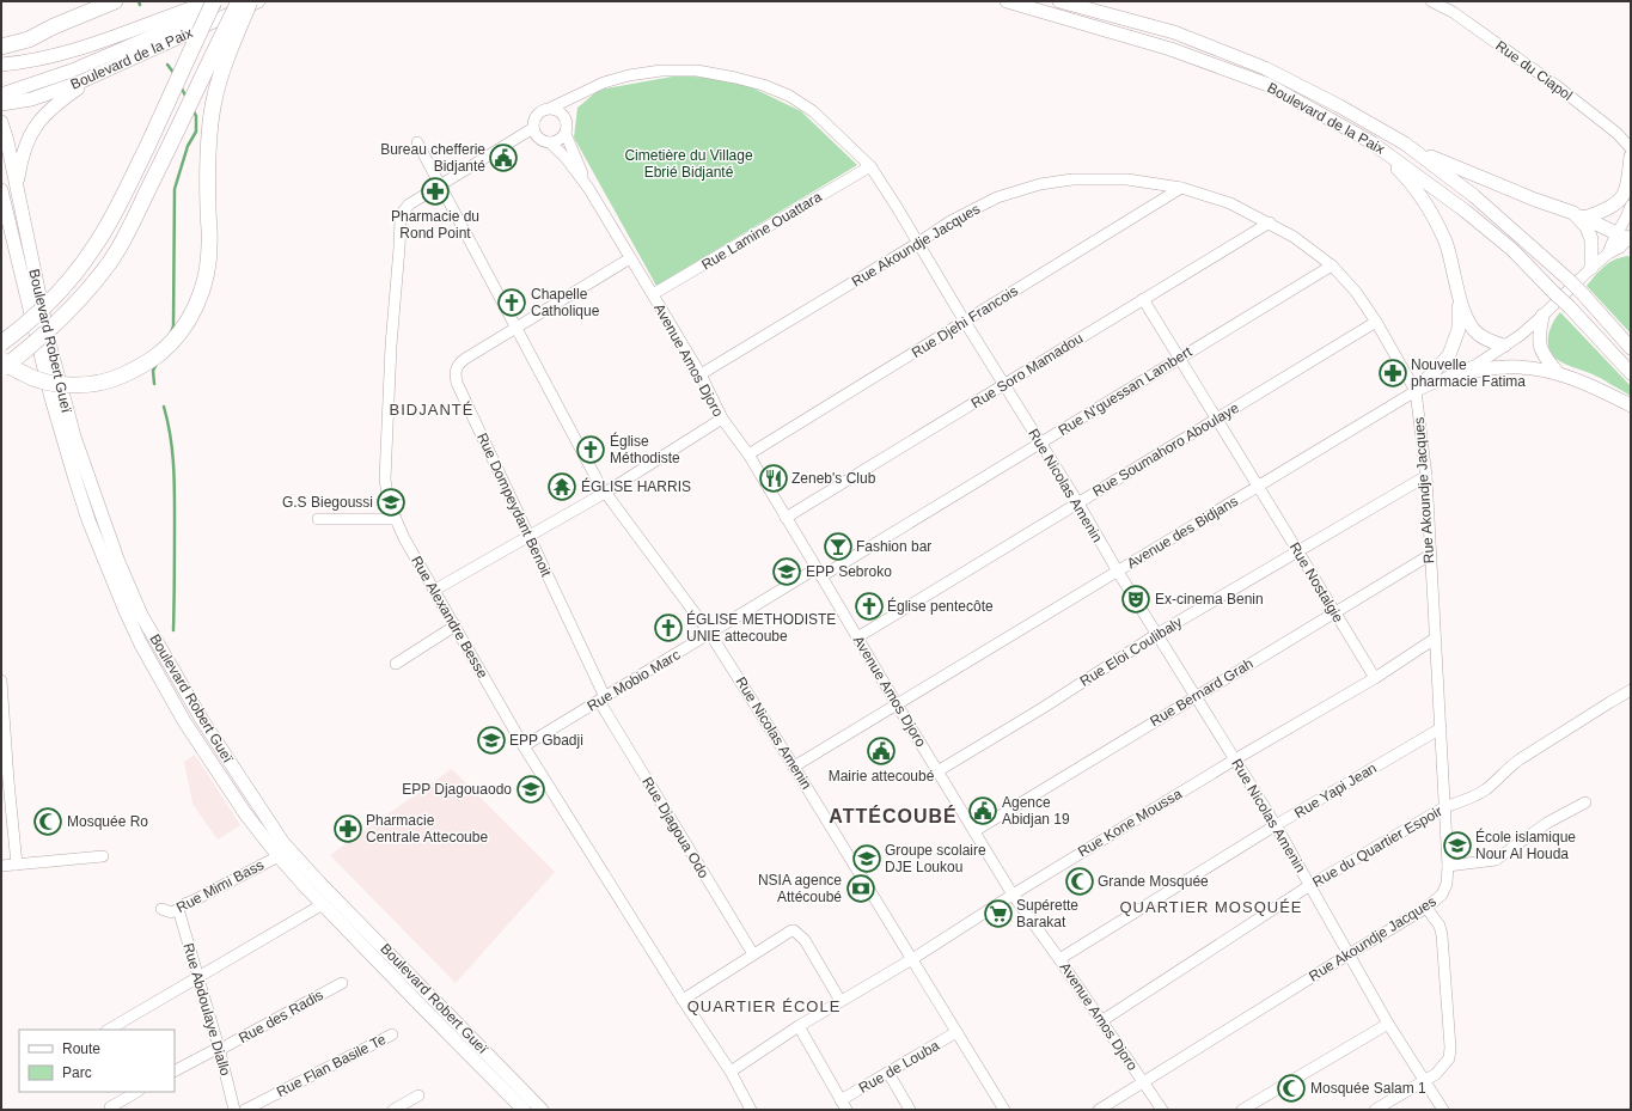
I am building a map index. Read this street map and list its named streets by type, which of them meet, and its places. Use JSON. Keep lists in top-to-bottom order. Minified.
{"streets":{"main road":["Boulevard de la Paix","Boulevard Robert Gueï"],"street":["Rue du Ciapol","Rue Lamine Ouattara","Rue Akoundje Jacques","Rue Djehi Francois","Avenue Amos Djoro","Rue Soro Mamadou","Rue N'guessan Lambert","Rue Soumahoro Aboulaye","Rue Nicolas Amenin","Rue Dompeydant Benoit","Avenue des Bidjans","Rue Nostalgie","Rue Alexandre Besse","Rue Eloi Coulibaly","Rue Mobio Marc","Rue Bernard Grah","Rue Yapi Jean","Rue Kone Moussa","Rue Djagoua Odo","Rue du Quartier Espoir","Rue Mimi Bass","Rue Abdoulaye Diallo","Rue des Radis","Rue Flan Basile Te","Rue de Louba"]},"crossings":[["Boulevard de la Paix","Boulevard Robert Gueï"],["Boulevard de la Paix","Avenue des Bidjans"],["Rue Lamine Ouattara","Avenue Amos Djoro"],["Rue Lamine Ouattara","Rue Nicolas Amenin"],["Rue Akoundje Jacques","Rue Djehi Francois"],["Rue Akoundje Jacques","Avenue Amos Djoro"],["Rue Akoundje Jacques","Rue Soro Mamadou"],["Rue Akoundje Jacques","Rue N'guessan Lambert"],["Rue Akoundje Jacques","Rue Soumahoro Aboulaye"],["Rue Akoundje Jacques","Rue Nicolas Amenin"],["Rue Akoundje Jacques","Avenue des Bidjans"],["Rue Akoundje Jacques","Rue Eloi Coulibaly"],["Rue Akoundje Jacques","Rue Bernard Grah"],["Rue Akoundje Jacques","Rue Yapi Jean"],["Rue Akoundje Jacques","Rue Kone Moussa"],["Rue Akoundje Jacques","Rue du Quartier Espoir"],["Rue Djehi Francois","Avenue Amos Djoro"],["Rue Djehi Francois","Rue Nicolas Amenin"],["Boulevard Robert Gueï","Rue Mimi Bass"],["Avenue Amos Djoro","Rue Soro Mamadou"],["Avenue Amos Djoro","Rue N'guessan Lambert"],["Avenue Amos Djoro","Rue Soumahoro Aboulaye"],["Avenue Amos Djoro","Rue Nicolas Amenin"],["Avenue Amos Djoro","Rue Dompeydant Benoit"],["Avenue Amos Djoro","Avenue des Bidjans"],["Avenue Amos Djoro","Rue Alexandre Besse"],["Avenue Amos Djoro","Rue Eloi Coulibaly"],["Avenue Amos Djoro","Rue Mobio Marc"],["Avenue Amos Djoro","Rue Bernard Grah"],["Avenue Amos Djoro","Rue Yapi Jean"],["Avenue Amos Djoro","Rue Kone Moussa"],["Avenue Amos Djoro","Rue du Quartier Espoir"],["Rue Soro Mamadou","Rue Nicolas Amenin"],["Rue Soro Mamadou","Rue Nostalgie"],["Rue N'guessan Lambert","Rue Nicolas Amenin"],["Rue N'guessan Lambert","Rue Nostalgie"],["Rue N'guessan Lambert","Rue Mobio Marc"],["Rue Soumahoro Aboulaye","Rue Nicolas Amenin"],["Rue Soumahoro Aboulaye","Rue Nostalgie"],["Rue Nicolas Amenin","Rue Dompeydant Benoit"],["Rue Nicolas Amenin","Avenue des Bidjans"],["Rue Nicolas Amenin","Rue Alexandre Besse"],["Rue Nicolas Amenin","Rue Eloi Coulibaly"],["Rue Nicolas Amenin","Rue Mobio Marc"],["Rue Nicolas Amenin","Rue Bernard Grah"],["Rue Nicolas Amenin","Rue Yapi Jean"],["Rue Nicolas Amenin","Rue Kone Moussa"],["Rue Nicolas Amenin","Rue du Quartier Espoir"],["Rue Nicolas Amenin","Rue de Louba"],["Rue Dompeydant Benoit","Rue Mobio Marc"],["Rue Dompeydant Benoit","Rue Djagoua Odo"],["Avenue des Bidjans","Rue Nostalgie"],["Rue Nostalgie","Rue Eloi Coulibaly"],["Rue Nostalgie","Rue Bernard Grah"],["Rue Nostalgie","Rue Kone Moussa"],["Rue Alexandre Besse","Rue Mobio Marc"],["Rue Alexandre Besse","Rue Kone Moussa"],["Rue Mobio Marc","Rue Djagoua Odo"],["Rue Mimi Bass","Rue Abdoulaye Diallo"],["Rue Abdoulaye Diallo","Rue des Radis"]],"districts":["BIDJANTÉ","ATTÉCOUBÉ","QUARTIER MOSQUÉE","QUARTIER ÉCOLE"],"parks":["Cimetière du Village Ebrié Bidjanté"],"places":{"public building":["Bureau chefferie Bidjanté","Mairie attecoubé","Agence Abidjan 19"],"pharmacy":["Pharmacie du Rond Point","Nouvelle pharmacie Fatima","Pharmacie Centrale Attecoube"],"church":["Chapelle Catholique","Église Méthodiste","Église pentecôte","ÉGLISE METHODISTE UNIE attecoube"],"restaurant":["Zeneb's Club"],"temple":["ÉGLISE HARRIS"],"school or university":["G.S Biegoussi","EPP Sebroko","EPP Gbadji","EPP Djagouaodo","École islamique Nour Al Houda","Groupe scolaire DJE Loukou"],"bar":["Fashion bar"],"theatre":["Ex-cinema Benin"],"mosque":["Mosquée Ro","Grande Mosquée","Mosquée Salam 1"],"bank":["NSIA agence Attécoubé"],"supermarket":["Supérette Barakat"]},"legend":["Route","Parc"]}
